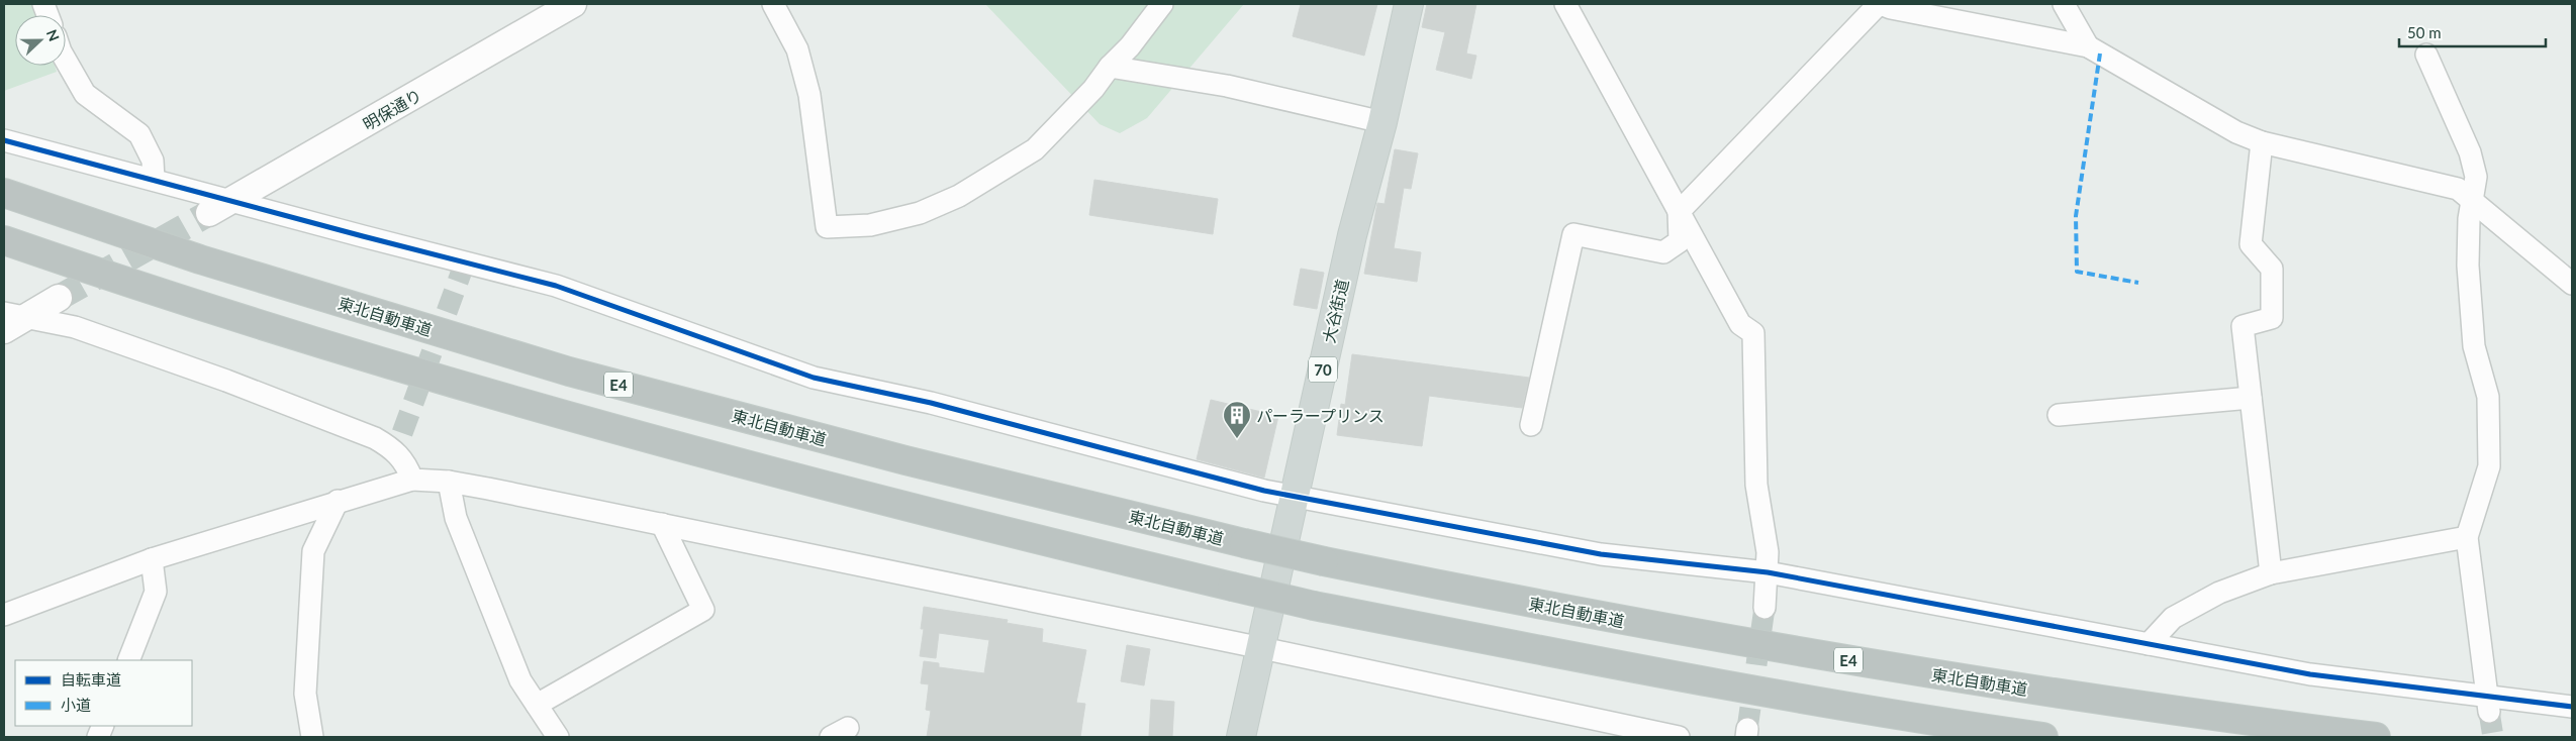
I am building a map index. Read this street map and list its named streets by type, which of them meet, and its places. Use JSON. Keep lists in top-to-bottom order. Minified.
{"streets":{"highway":["東北自動車道","E4"],"main road":["大谷街道","70"],"street":["明保通り"]},"places":{"building":["パーラープリンス"]},"legend":["自転車道","小道"],"scale_bar":"50 m","north":"right"}
